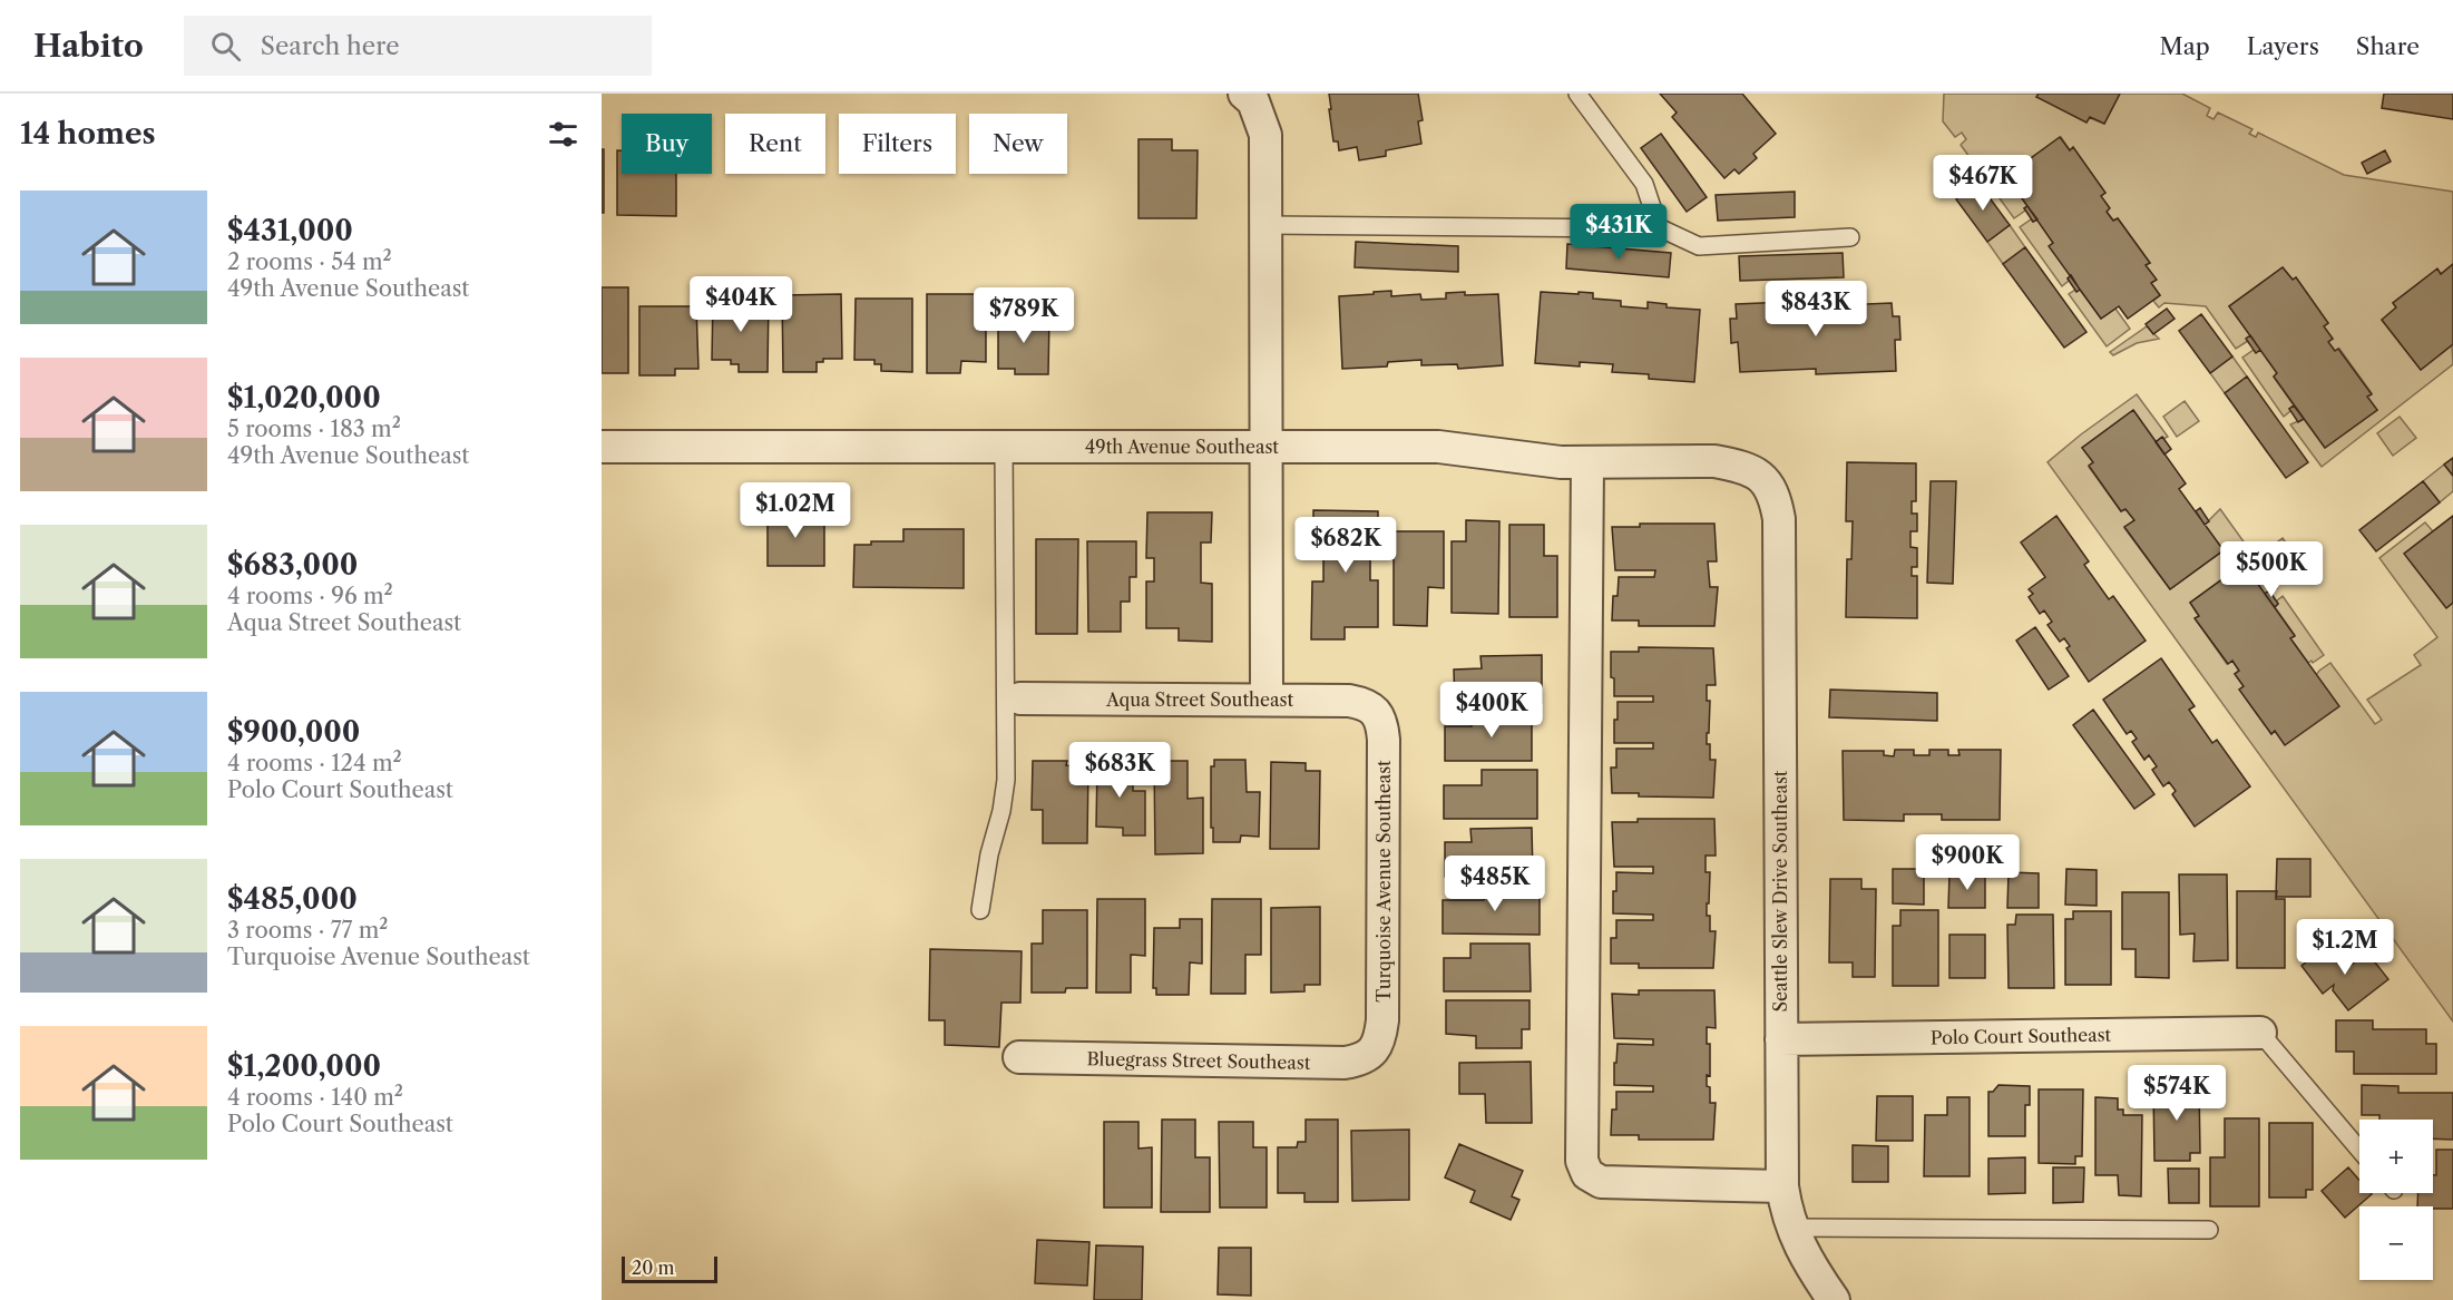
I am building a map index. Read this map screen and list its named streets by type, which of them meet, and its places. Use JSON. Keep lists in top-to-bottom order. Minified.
{"streets":{"street":["49th Avenue Southeast","Aqua Street Southeast","Turquoise Avenue Southeast","Seattle Slew Drive Southeast","Polo Court Southeast","Bluegrass Street Southeast"]},"crossings":[["49th Avenue Southeast","Seattle Slew Drive Southeast"],["Aqua Street Southeast","Turquoise Avenue Southeast"],["Turquoise Avenue Southeast","Bluegrass Street Southeast"],["Seattle Slew Drive Southeast","Polo Court Southeast"]],"scale_bar":"20 m","page":{"header":"Habito","search":"Search here","nav":["Map","Layers","Share"],"heading":"14 homes","chip":["Buy","Rent","Filters","New"],"price":["$467K","$431K","$404K","$843K","$789K","$1.02M","$682K","$500K","$400K","$683K","$900K","$485K","$1.2M","$574K"],"list":[{"name":"$431,000","note":"2 rooms · 54 m² · 49th Avenue Southeast"},{"name":"$1,020,000","note":"5 rooms · 183 m² · 49th Avenue Southeast"},{"name":"$683,000","note":"4 rooms · 96 m² · Aqua Street Southeast"},{"name":"$900,000","note":"4 rooms · 124 m² · Polo Court Southeast"},{"name":"$485,000","note":"3 rooms · 77 m² · Turquoise Avenue Southeast"},{"name":"$1,200,000","note":"4 rooms · 140 m² · Polo Court Southeast"}],"map_buttons":["+","−"],"scale":"20 m"}}
